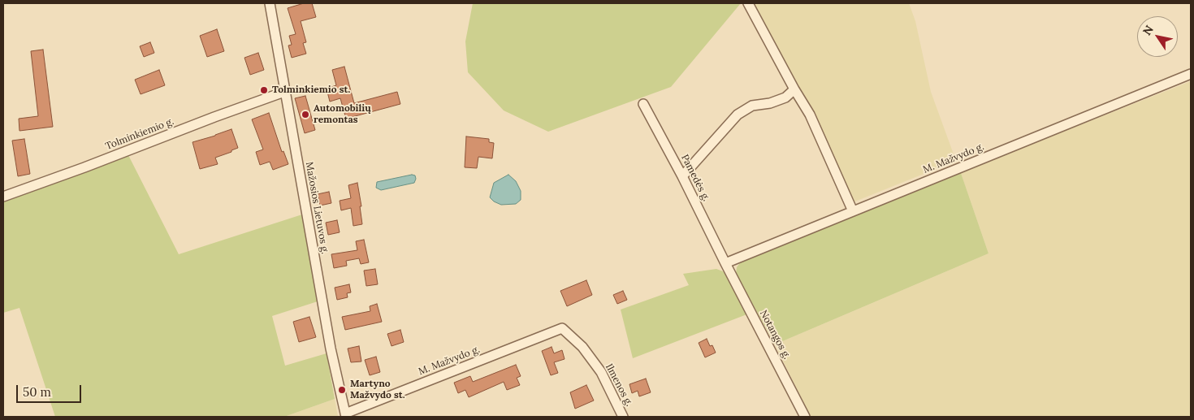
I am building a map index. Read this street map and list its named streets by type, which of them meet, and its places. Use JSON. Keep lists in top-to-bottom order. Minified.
{"streets":{"street":["Tolminkiemio g.","M. Mažvydo g.","Pamedės g.","Mažosios Lietuvos g.","Notangos g.","Ilmenos g."]},"crossings":[["Tolminkiemio g.","Mažosios Lietuvos g."],["M. Mažvydo g.","Pamedės g."],["M. Mažvydo g.","Mažosios Lietuvos g."],["M. Mažvydo g.","Notangos g."],["M. Mažvydo g.","Ilmenos g."],["Pamedės g.","Notangos g."]],"places":["Tolminkiemio st.","Automobilių remontas","Martyno Mažvydo st."],"scale_bar":"50 m","north":"top left"}
